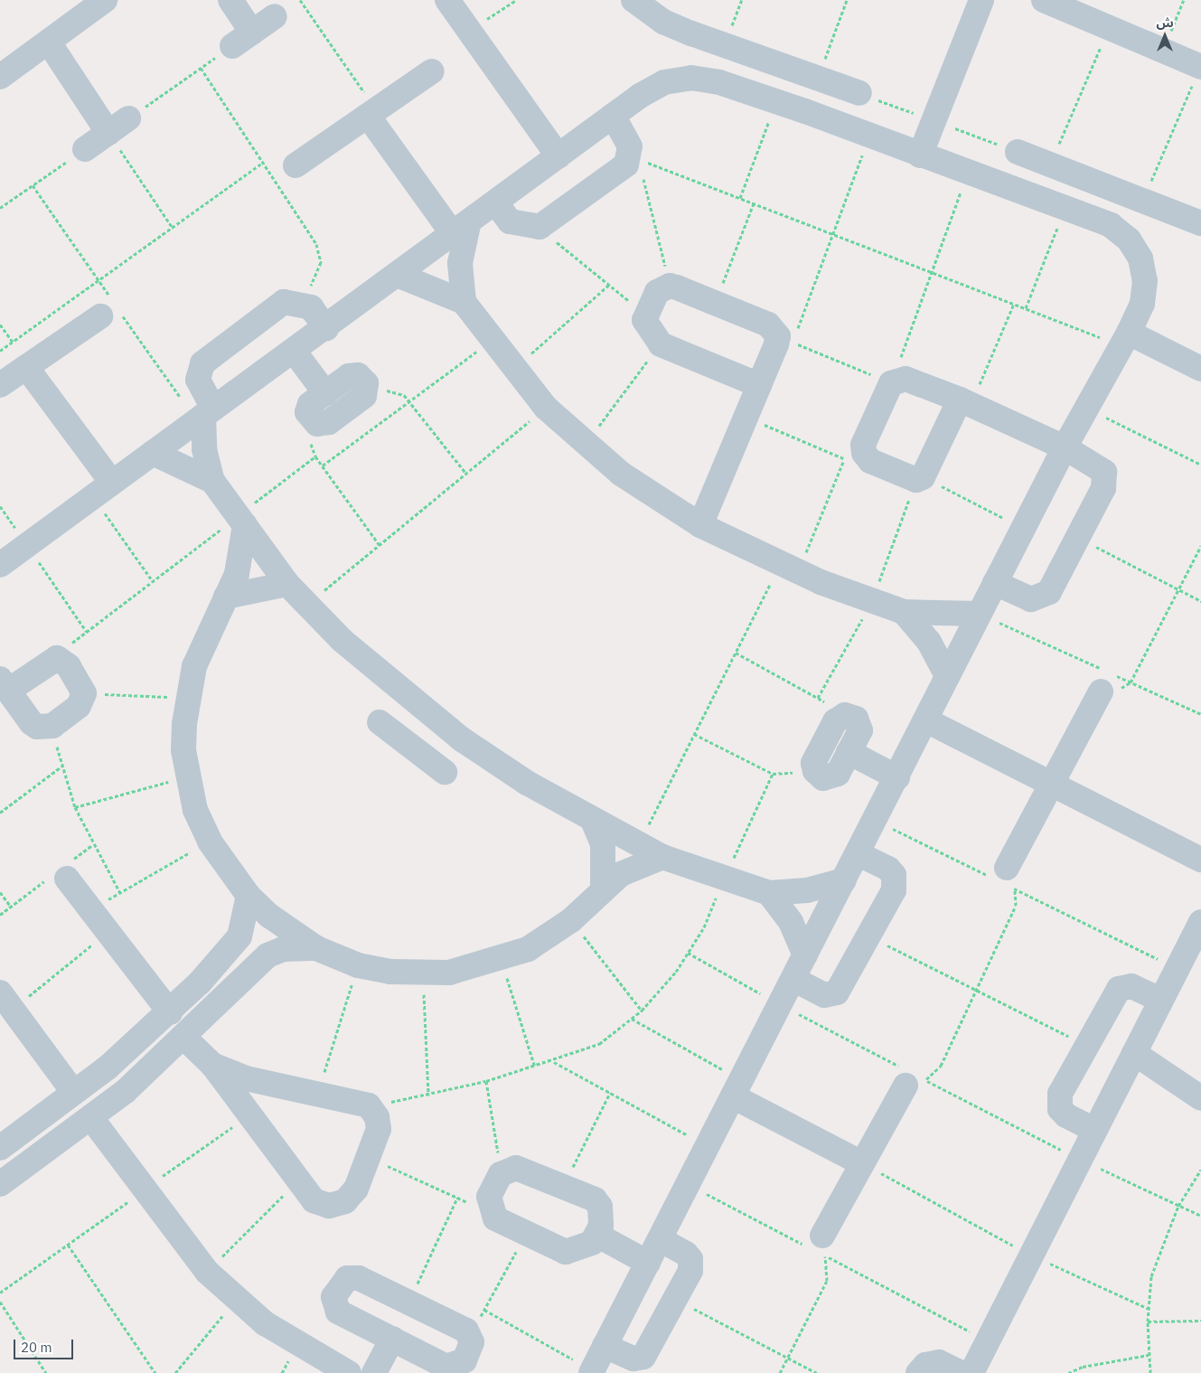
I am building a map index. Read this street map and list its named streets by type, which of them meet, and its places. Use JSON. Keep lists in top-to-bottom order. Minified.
{"scale_bar":"20 m","north":"top"}
